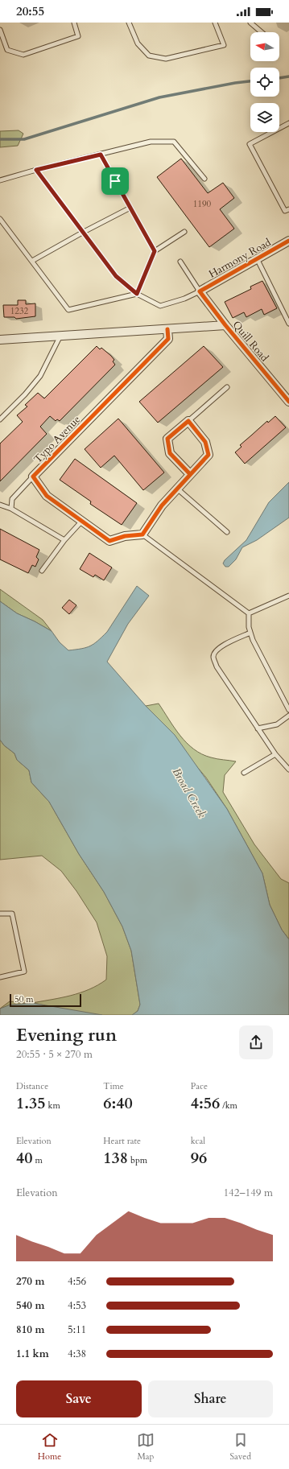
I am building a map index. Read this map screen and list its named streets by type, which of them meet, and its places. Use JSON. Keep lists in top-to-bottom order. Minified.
{"streets":{"street":["Harmony Road","Quill Road","Typo Avenue"]},"crossings":[["Harmony Road","Quill Road"]],"water":["Broad Creek"],"house_numbers":["1190","1232"],"scale_bar":"50 m","north":"left","page":{"status":"20:55","scale":"50 m","heading":["Evening run","20:55 · 5 × 270 m"],"stats":[["Distance","1.35 km"],["Time","6:40"],["Pace","4:56 /km"],["Elevation","40 m"],["Heart rate","138 bpm"],["kcal","96"]],"chart":["Elevation","142–149 m"],"list":[{"name":"270 m","note":"4:56"},{"name":"540 m","note":"4:53"},{"name":"810 m","note":"5:11"},{"name":"1.1 km","note":"4:38"}],"buttons":["Save","Share"],"tabs":["Home","Map","Saved"]}}
